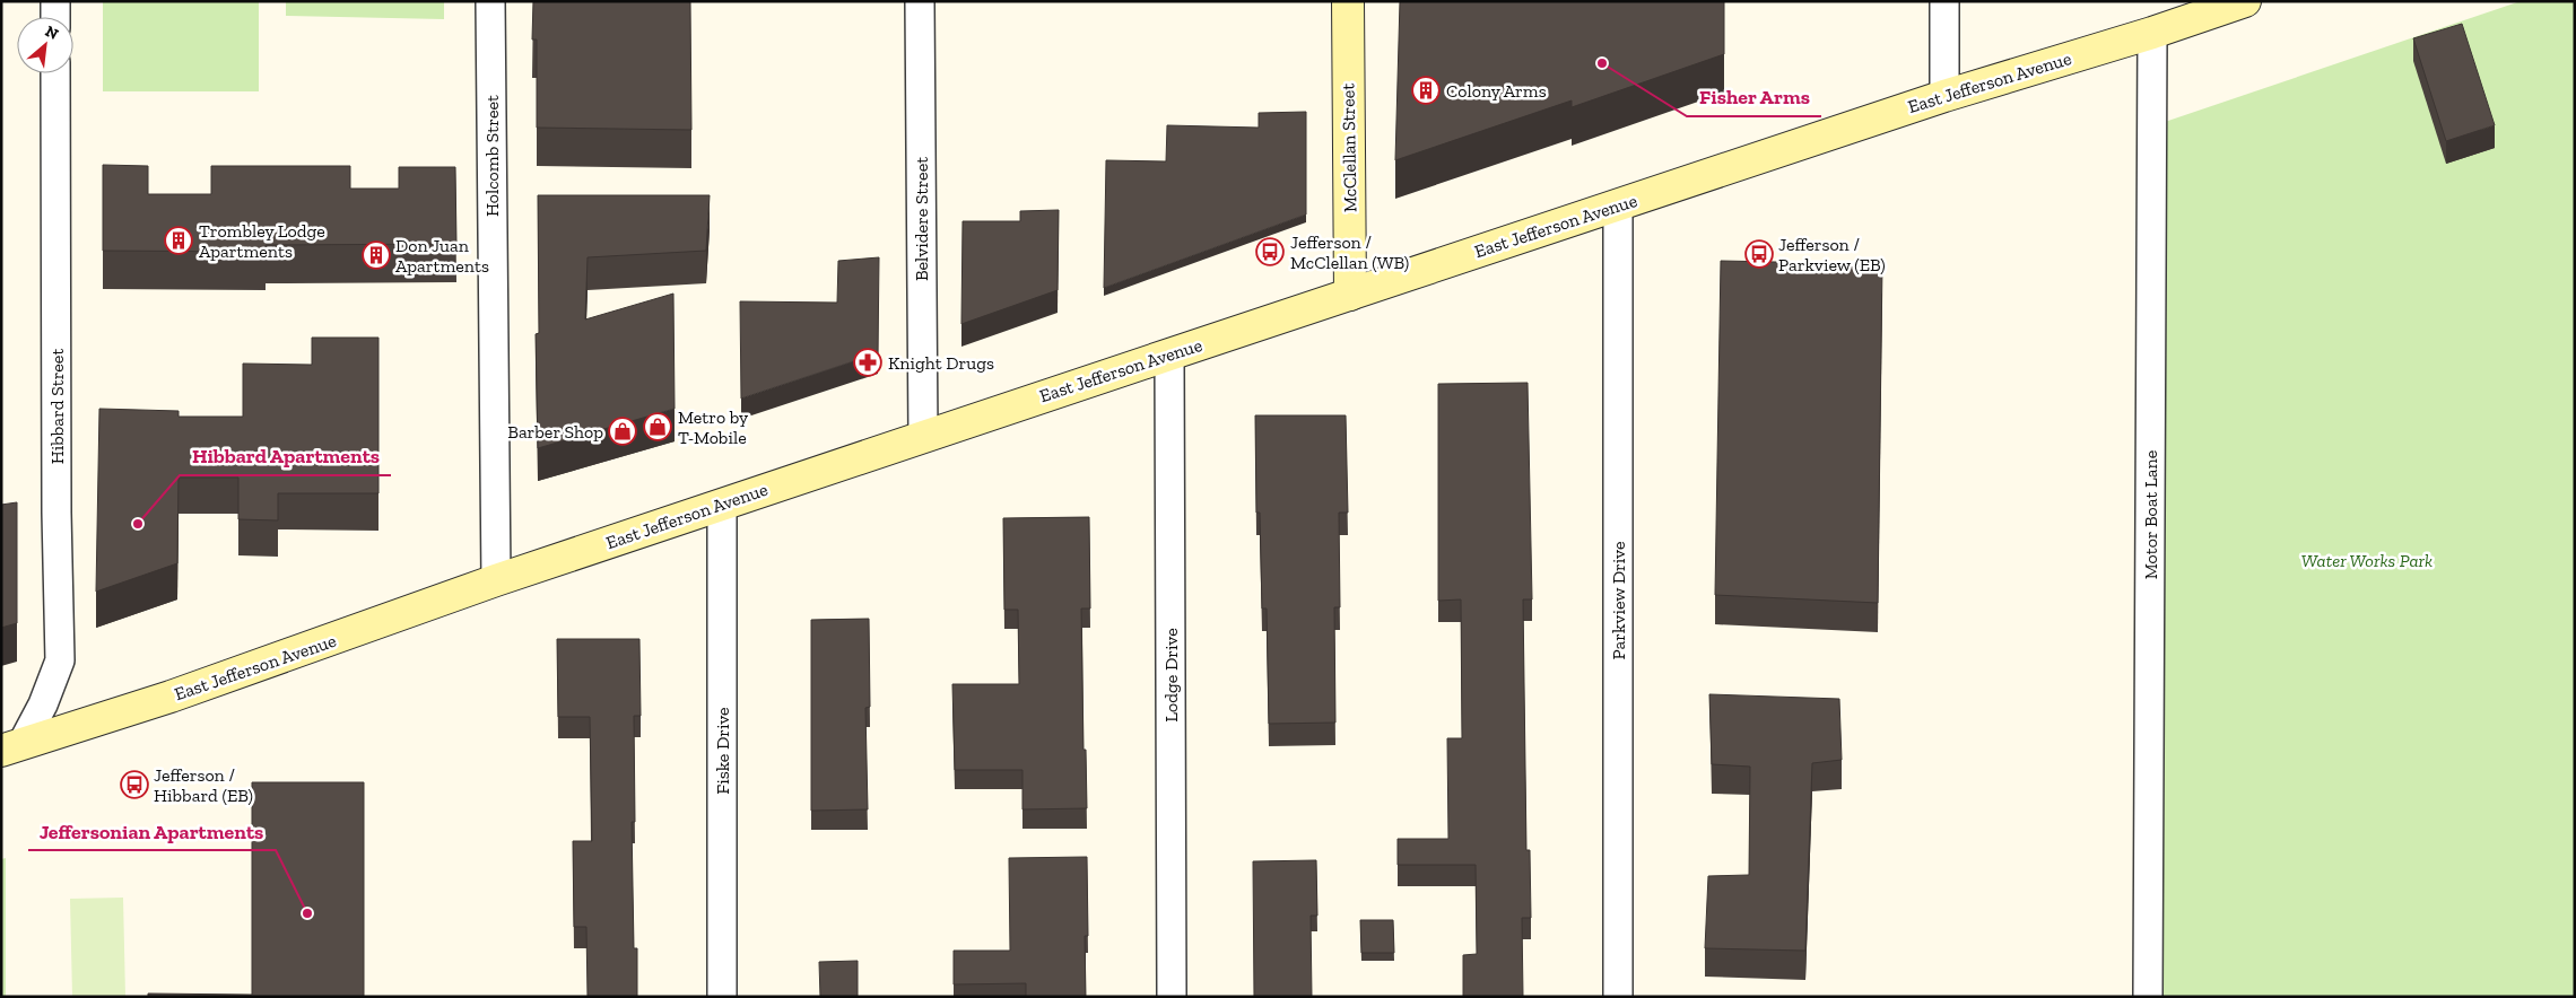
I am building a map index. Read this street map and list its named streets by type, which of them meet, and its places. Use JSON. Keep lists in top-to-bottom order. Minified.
{"streets":{"main road":["East Jefferson Avenue","McClellan Street"],"street":["Holcomb Street","Belvidere Street","Hibbard Street","Motor Boat Lane","Parkview Drive","Lodge Drive","Fiske Drive"]},"crossings":[["East Jefferson Avenue","McClellan Street"],["East Jefferson Avenue","Holcomb Street"],["East Jefferson Avenue","Belvidere Street"],["East Jefferson Avenue","Hibbard Street"],["East Jefferson Avenue","Motor Boat Lane"],["East Jefferson Avenue","Parkview Drive"],["East Jefferson Avenue","Lodge Drive"],["East Jefferson Avenue","Fiske Drive"]],"parks":["Water Works Park"],"places":{"other":["Fisher Arms","Hibbard Apartments","Jeffersonian Apartments"],"building":["Colony Arms","Trombley Lodge Apartments","Don Juan Apartments"],"bus stop":["Jefferson / McClellan (WB)","Jefferson / Parkview (EB)","Jefferson / Hibbard (EB)"],"pharmacy":["Knight Drugs"],"shop":["Metro by T-Mobile","Barber Shop"]},"north":"top right"}
